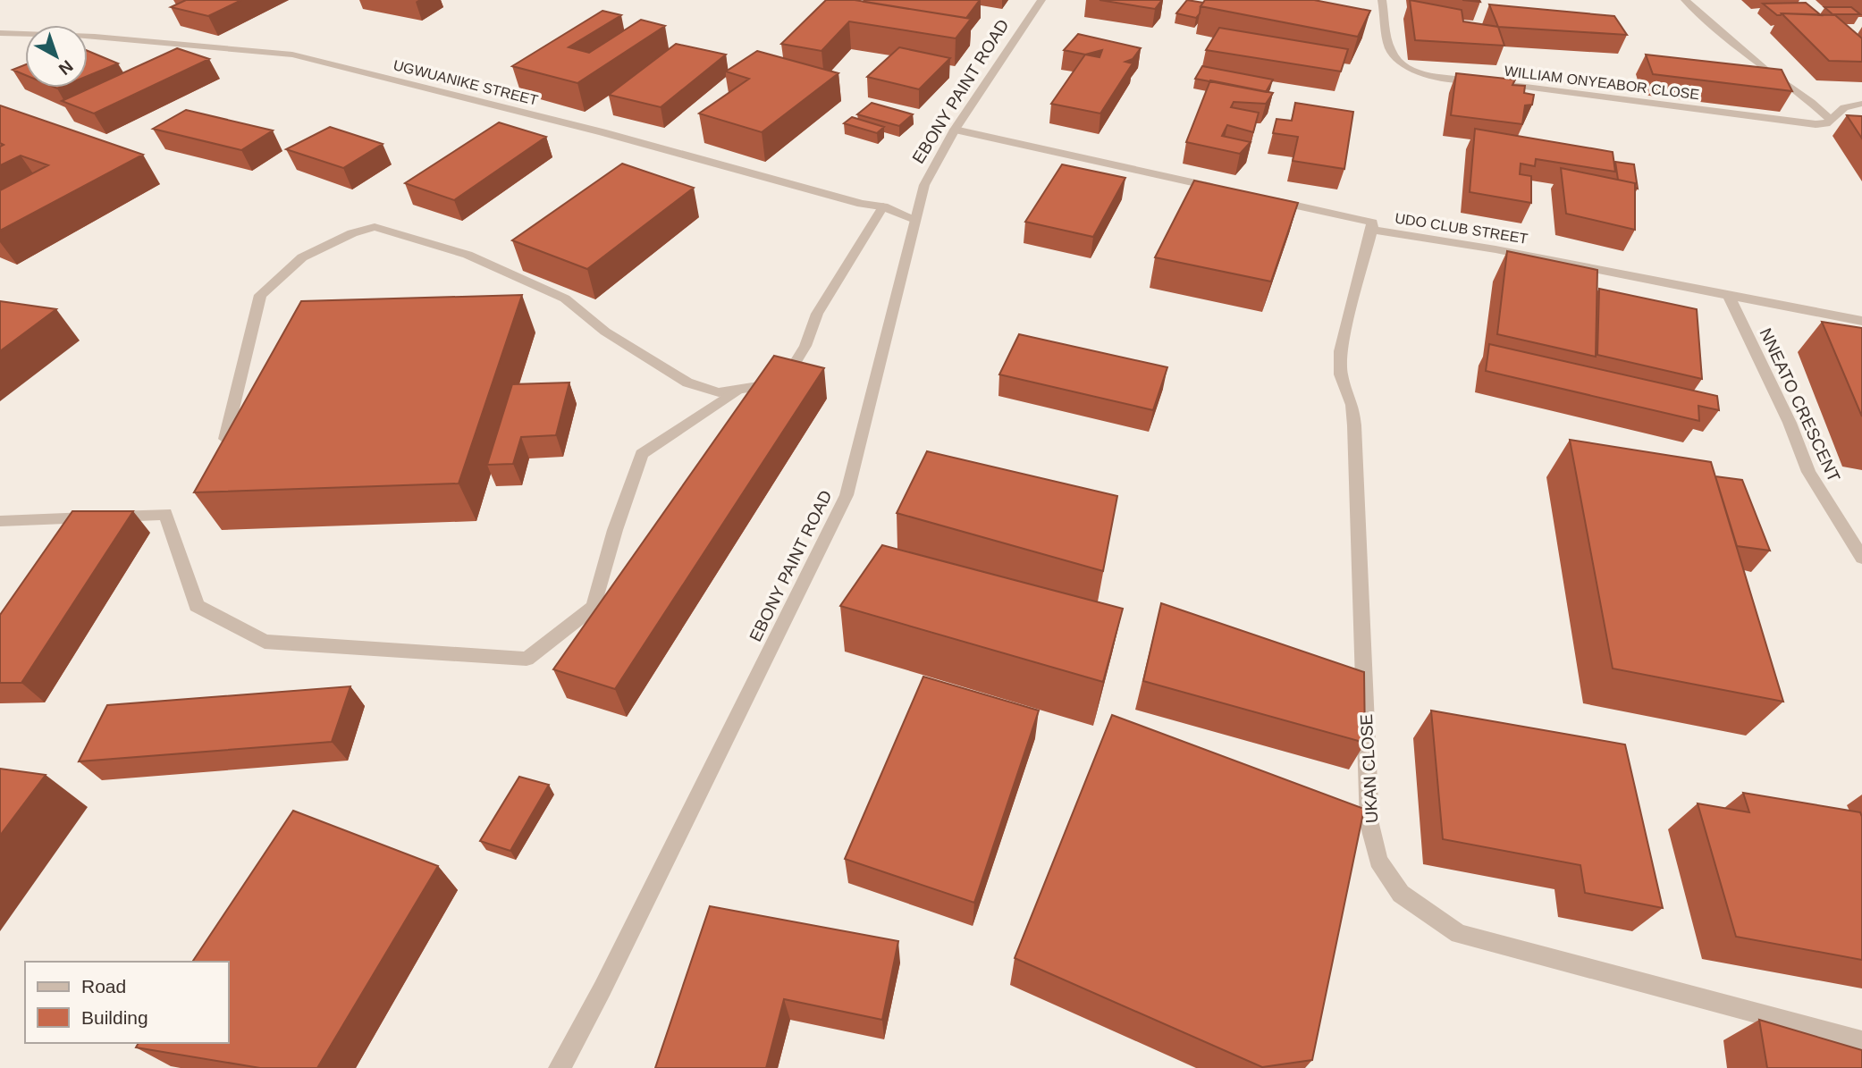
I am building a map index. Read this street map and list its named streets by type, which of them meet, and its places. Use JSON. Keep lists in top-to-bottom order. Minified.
{"streets":{"street":["UGWUANIKE STREET","WILLIAM ONYEABOR CLOSE","EBONY PAINT ROAD","UDO CLUB STREET","NNEATO CRESCENT","UKAN CLOSE"]},"crossings":[["UGWUANIKE STREET","EBONY PAINT ROAD"],["UDO CLUB STREET","NNEATO CRESCENT"],["UDO CLUB STREET","UKAN CLOSE"]],"legend":["Road","Building"],"north":"bottom right"}
